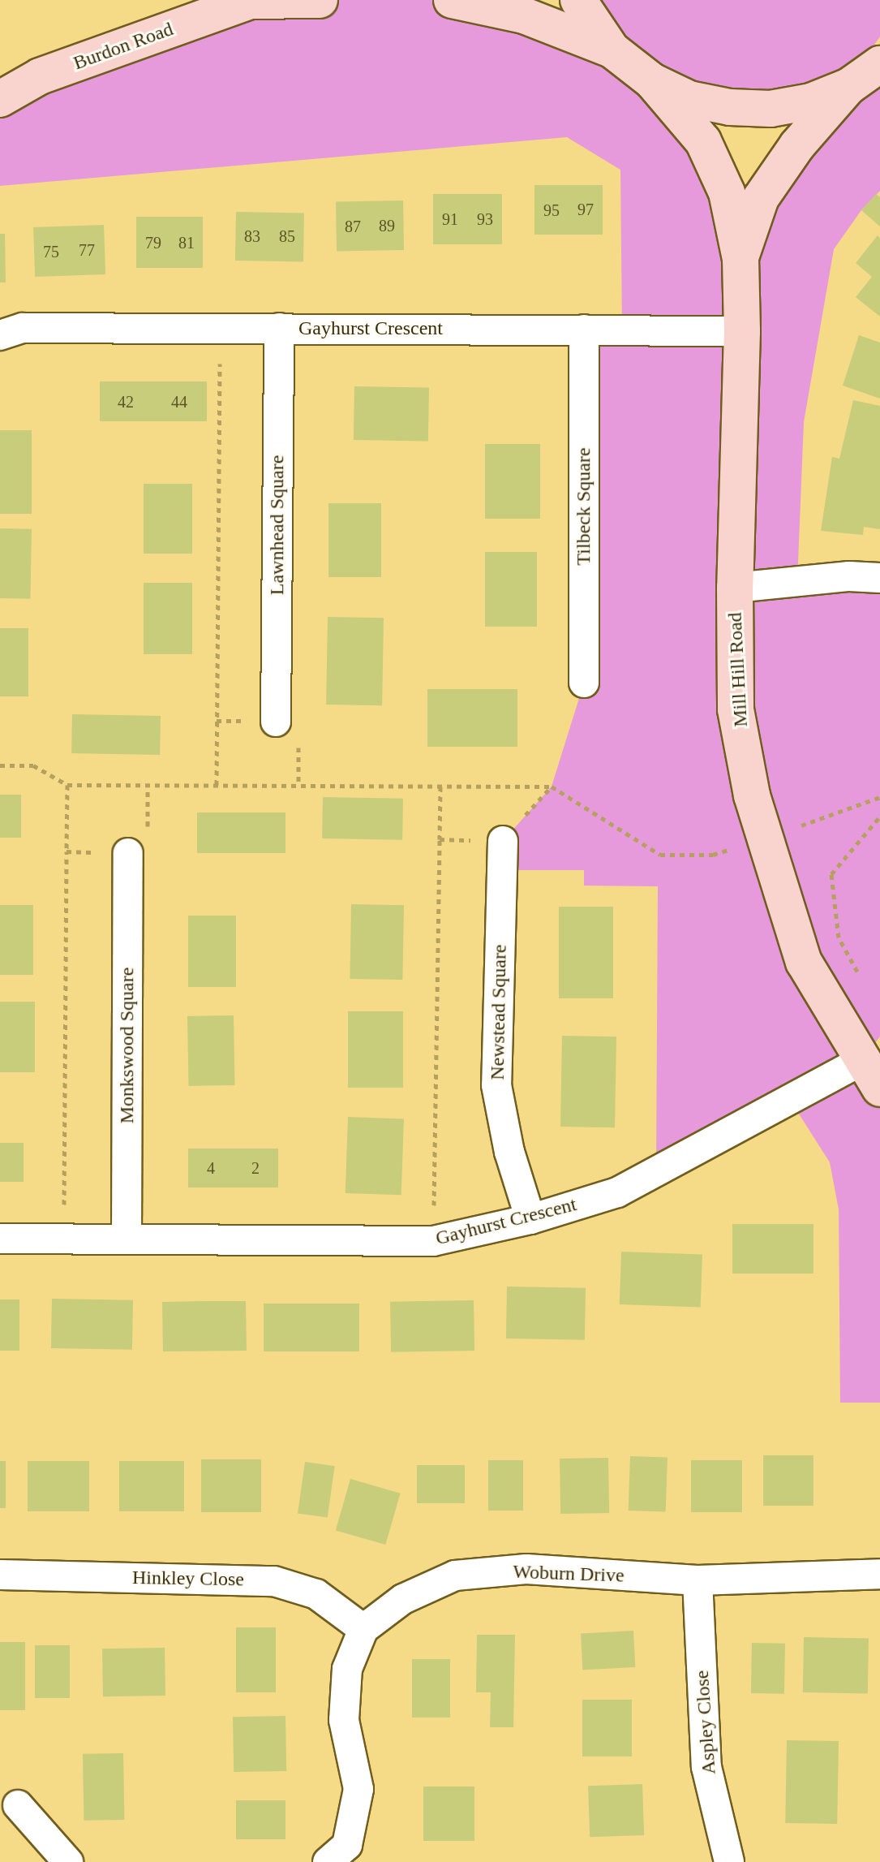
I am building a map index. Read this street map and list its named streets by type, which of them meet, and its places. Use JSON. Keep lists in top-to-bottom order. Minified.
{"streets":{"street":["Burdon Road","Gayhurst Crescent","Tilbeck Square","Lawnhead Square","Mill Hill Road","Newstead Square","Monkswood Square","Woburn Drive","Hinkley Close","Aspley Close"]},"crossings":[["Gayhurst Crescent","Tilbeck Square"],["Gayhurst Crescent","Lawnhead Square"],["Gayhurst Crescent","Mill Hill Road"],["Gayhurst Crescent","Newstead Square"],["Gayhurst Crescent","Monkswood Square"],["Woburn Drive","Hinkley Close"],["Woburn Drive","Aspley Close"]],"house_numbers":["97","95","91","93","89","87","83","85","79","81","77","75","42","44","4","2"]}
